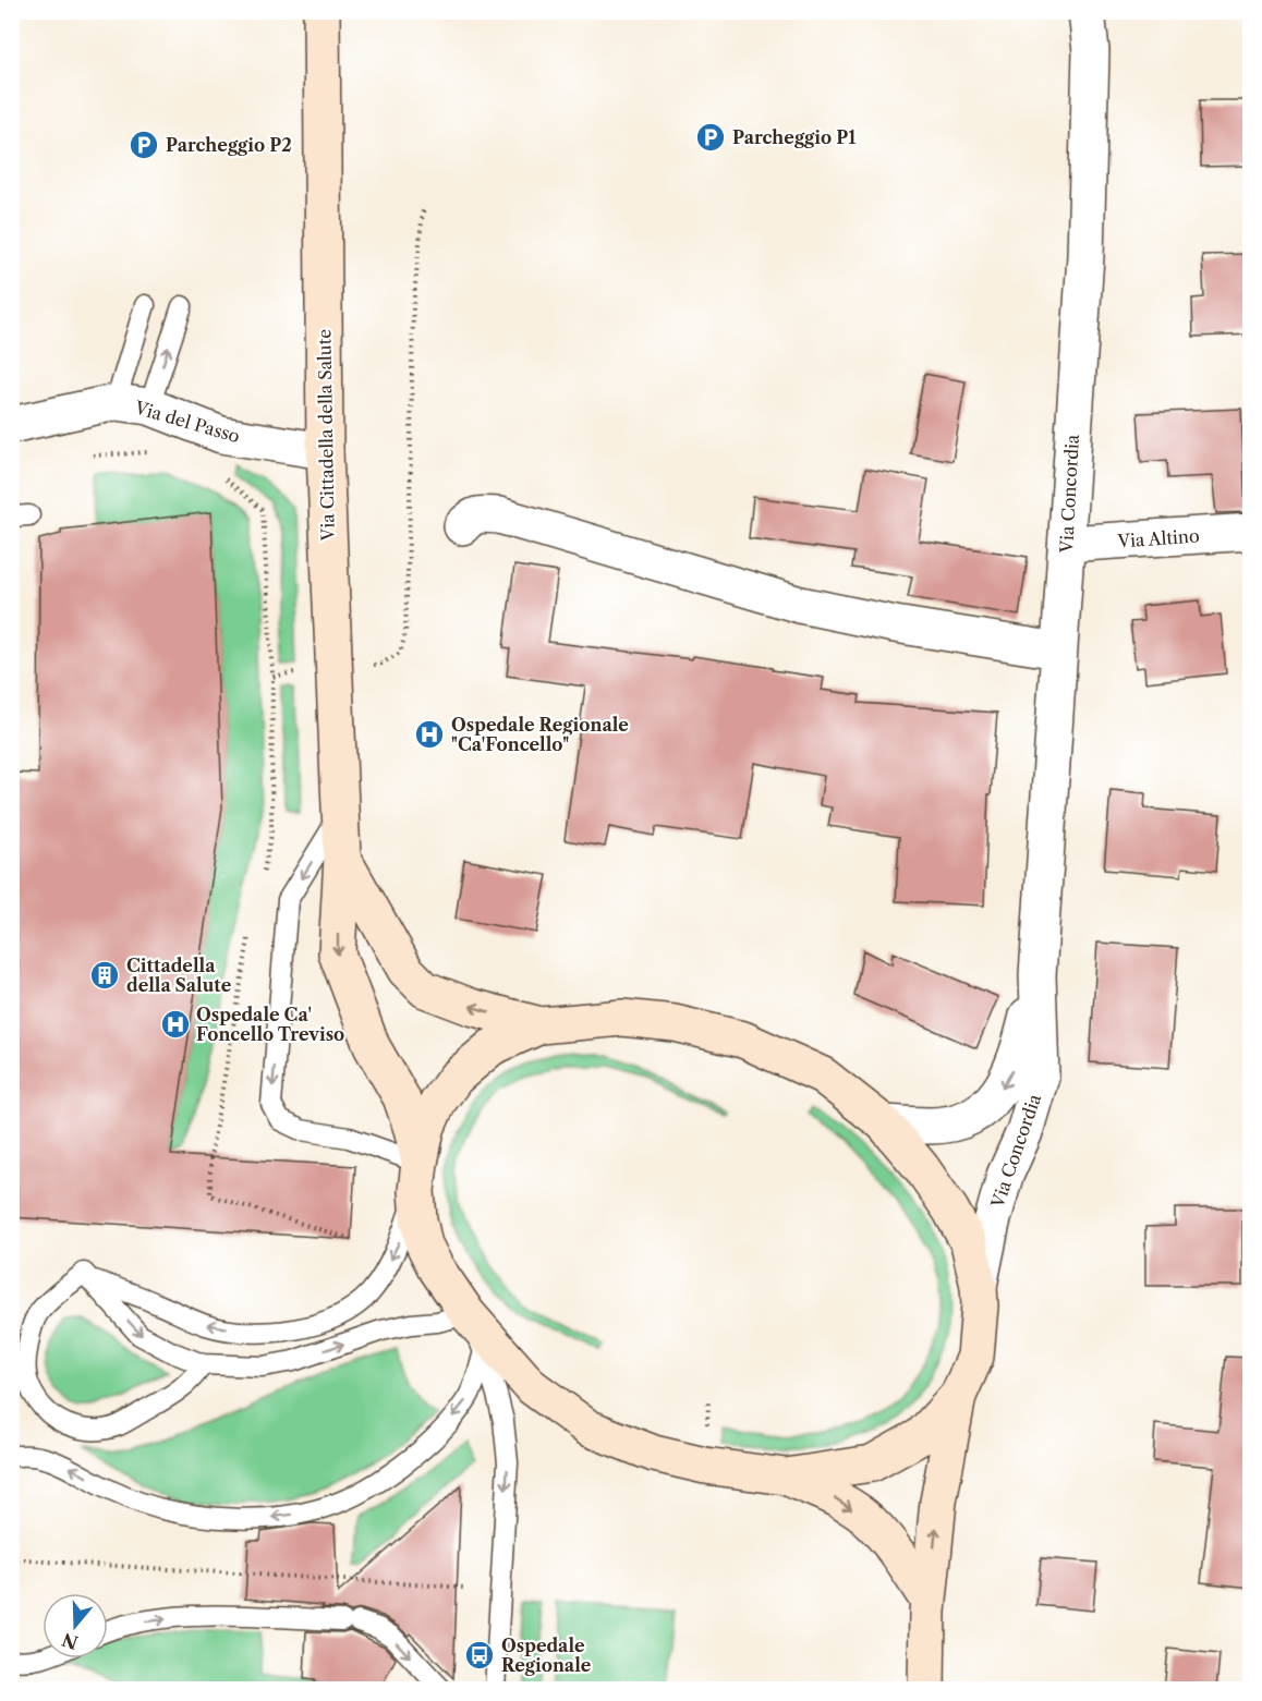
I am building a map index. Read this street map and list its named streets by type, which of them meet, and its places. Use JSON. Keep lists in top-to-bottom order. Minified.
{"streets":{"street":["Via del Passo","Via Cittadella della Salute","Via Concordia","Via Altino"]},"crossings":[["Via del Passo","Via Cittadella della Salute"],["Via Concordia","Via Altino"]],"places":{"parking":["Parcheggio P1","Parcheggio P2"],"hospital":["Ospedale Regionale \"Ca'Foncello\"","Ospedale Ca' Foncello Treviso"],"building":["Cittadella della Salute"],"bus stop":["Ospedale Regionale"]},"north":"bottom"}
